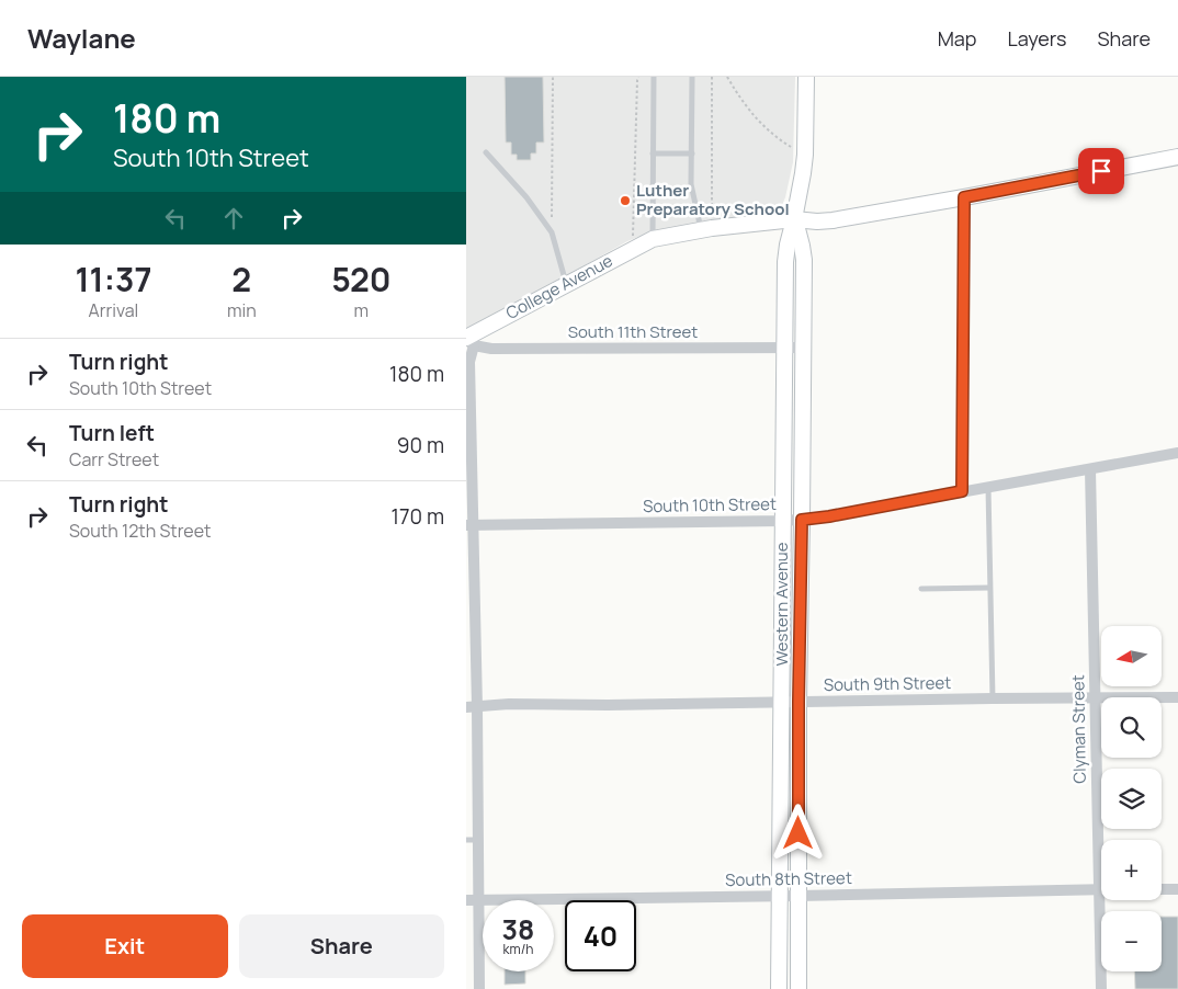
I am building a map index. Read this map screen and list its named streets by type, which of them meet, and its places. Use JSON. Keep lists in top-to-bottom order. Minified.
{"streets":{"street":["College Avenue","South 11th Street","South 10th Street","Western Avenue","South 9th Street","Clyman Street","South 8th Street"]},"crossings":[["College Avenue","South 11th Street"],["College Avenue","Western Avenue"],["South 11th Street","Western Avenue"],["South 10th Street","Western Avenue"],["South 10th Street","Clyman Street"],["Western Avenue","South 9th Street"],["Western Avenue","South 8th Street"],["South 9th Street","Clyman Street"]],"places":["Luther Preparatory School"],"north":"left","page":{"header":"Waylane","nav":["Map","Layers","Share"],"turn":["180 m","South 10th Street"],"eta":["11:37","Arrival","2","min","520","m"],"list":[{"name":"Turn right","note":"South 10th Street","value":"180 m"},{"name":"Turn left","note":"Carr Street","value":"90 m"},{"name":"Turn right","note":"South 12th Street","value":"170 m"}],"map_buttons":["+","−"],"speed":"38 km/h","limit":"40","buttons":["Exit","Share"]}}
